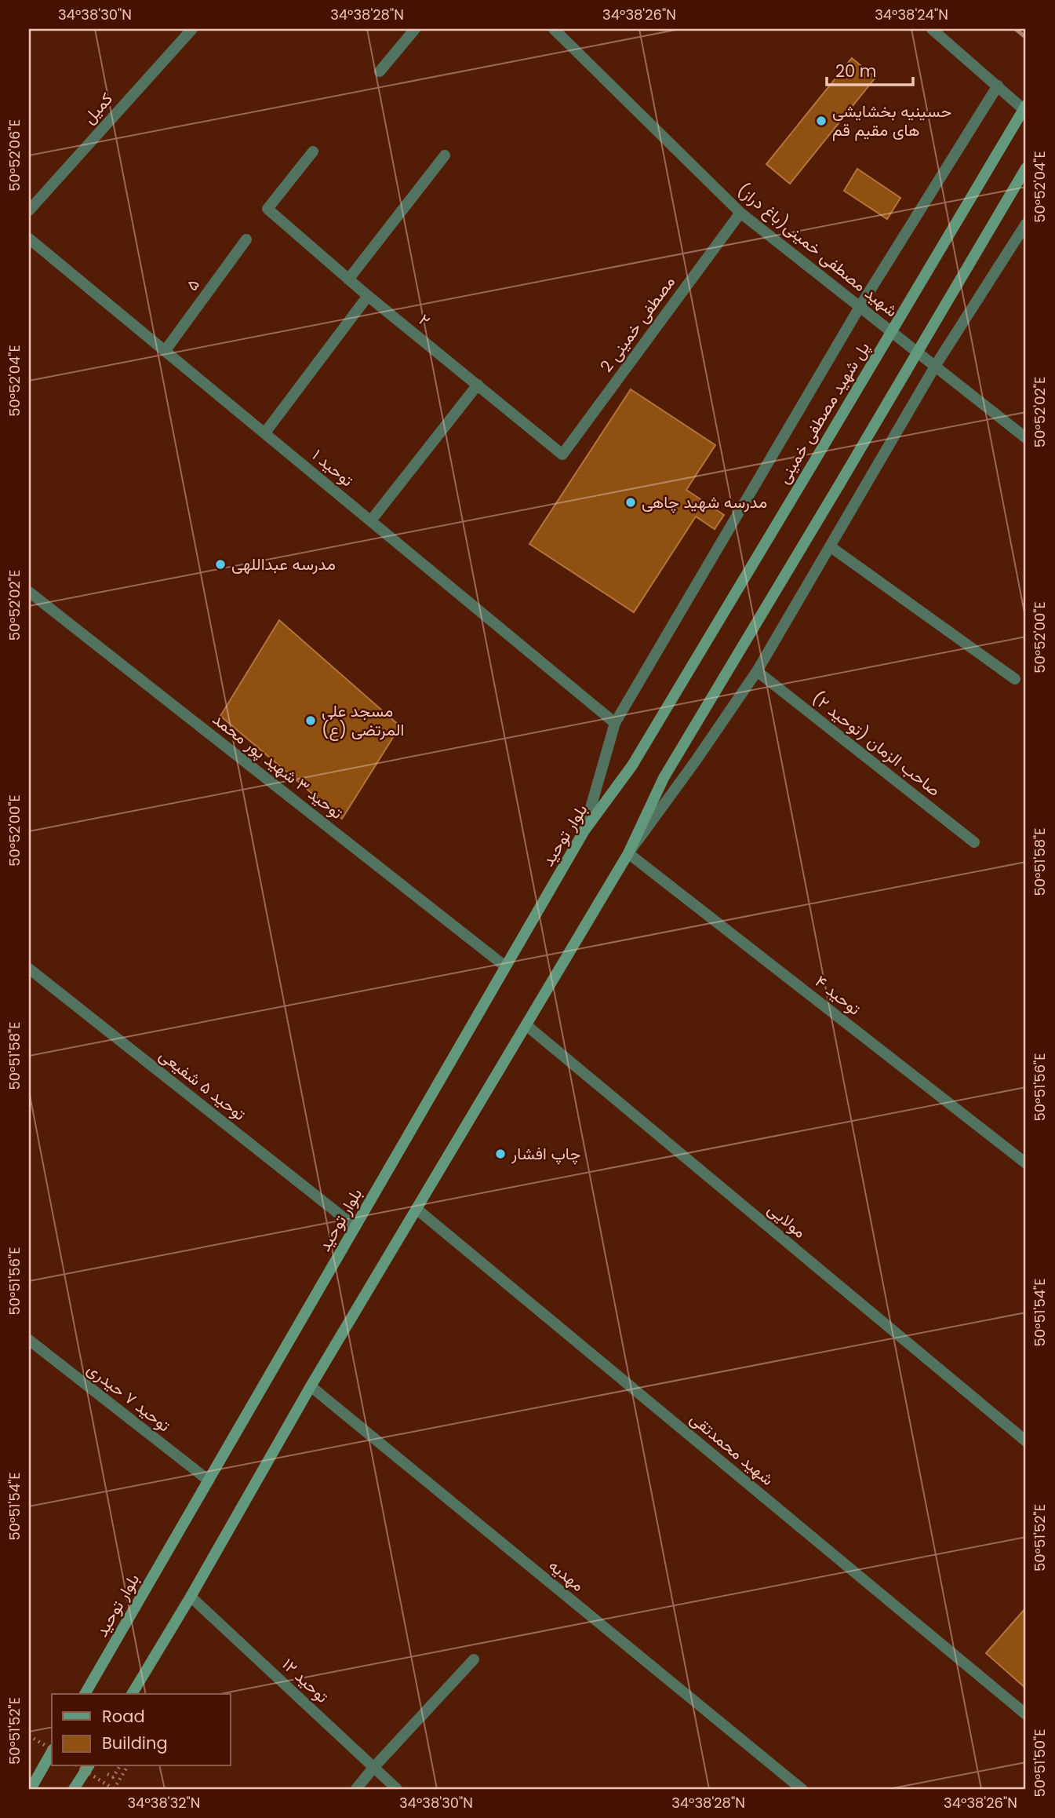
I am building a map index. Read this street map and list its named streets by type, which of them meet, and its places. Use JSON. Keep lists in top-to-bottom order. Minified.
{"streets":{"main road":["پل شهید مصطفی خمینی","بلوار توحید"],"street":["کمیل","شهید مصطفی خمینی(باغ دراز)","۵","۲","مصطفی خمینی 2","توحید ۱","صاحب الزمان (توحید ۲)","توحید ۳ شهيد پور محمد","توحید ۴","توحید ۵ شفیعی","مولایی","توحید ۷ حیدری","شهید محمدتقی","مهدیه","توحید ۱۲"]},"crossings":[["شهید مصطفی خمینی(باغ دراز)","مصطفی خمینی 2"],["۵","توحید ۱"],["۲","مصطفی خمینی 2"],["پل شهید مصطفی خمینی","بلوار توحید"],["توحید ۳ شهيد پور محمد","بلوار توحید"],["بلوار توحید","توحید ۵ شفیعی"],["بلوار توحید","توحید ۷ حیدری"]],"places":["حسینیه بخشایشی های مقیم قم","مدرسه شهید چاهی","مدرسه عبداللهی","مسجد علی المرتضی (ع)","چاپ افشار"],"legend":["Road","Building"],"scale_bar":"20 m","coordinates":["34°38'30\"N","34°38'28\"N","34°38'26\"N","34°38'24\"N","50°52'06\"E","50°52'04\"E","50°52'02\"E","50°52'00\"E","50°51'58\"E","50°51'56\"E","50°51'54\"E","50°51'52\"E","50°51'50\"E","34°38'32\"N"]}
